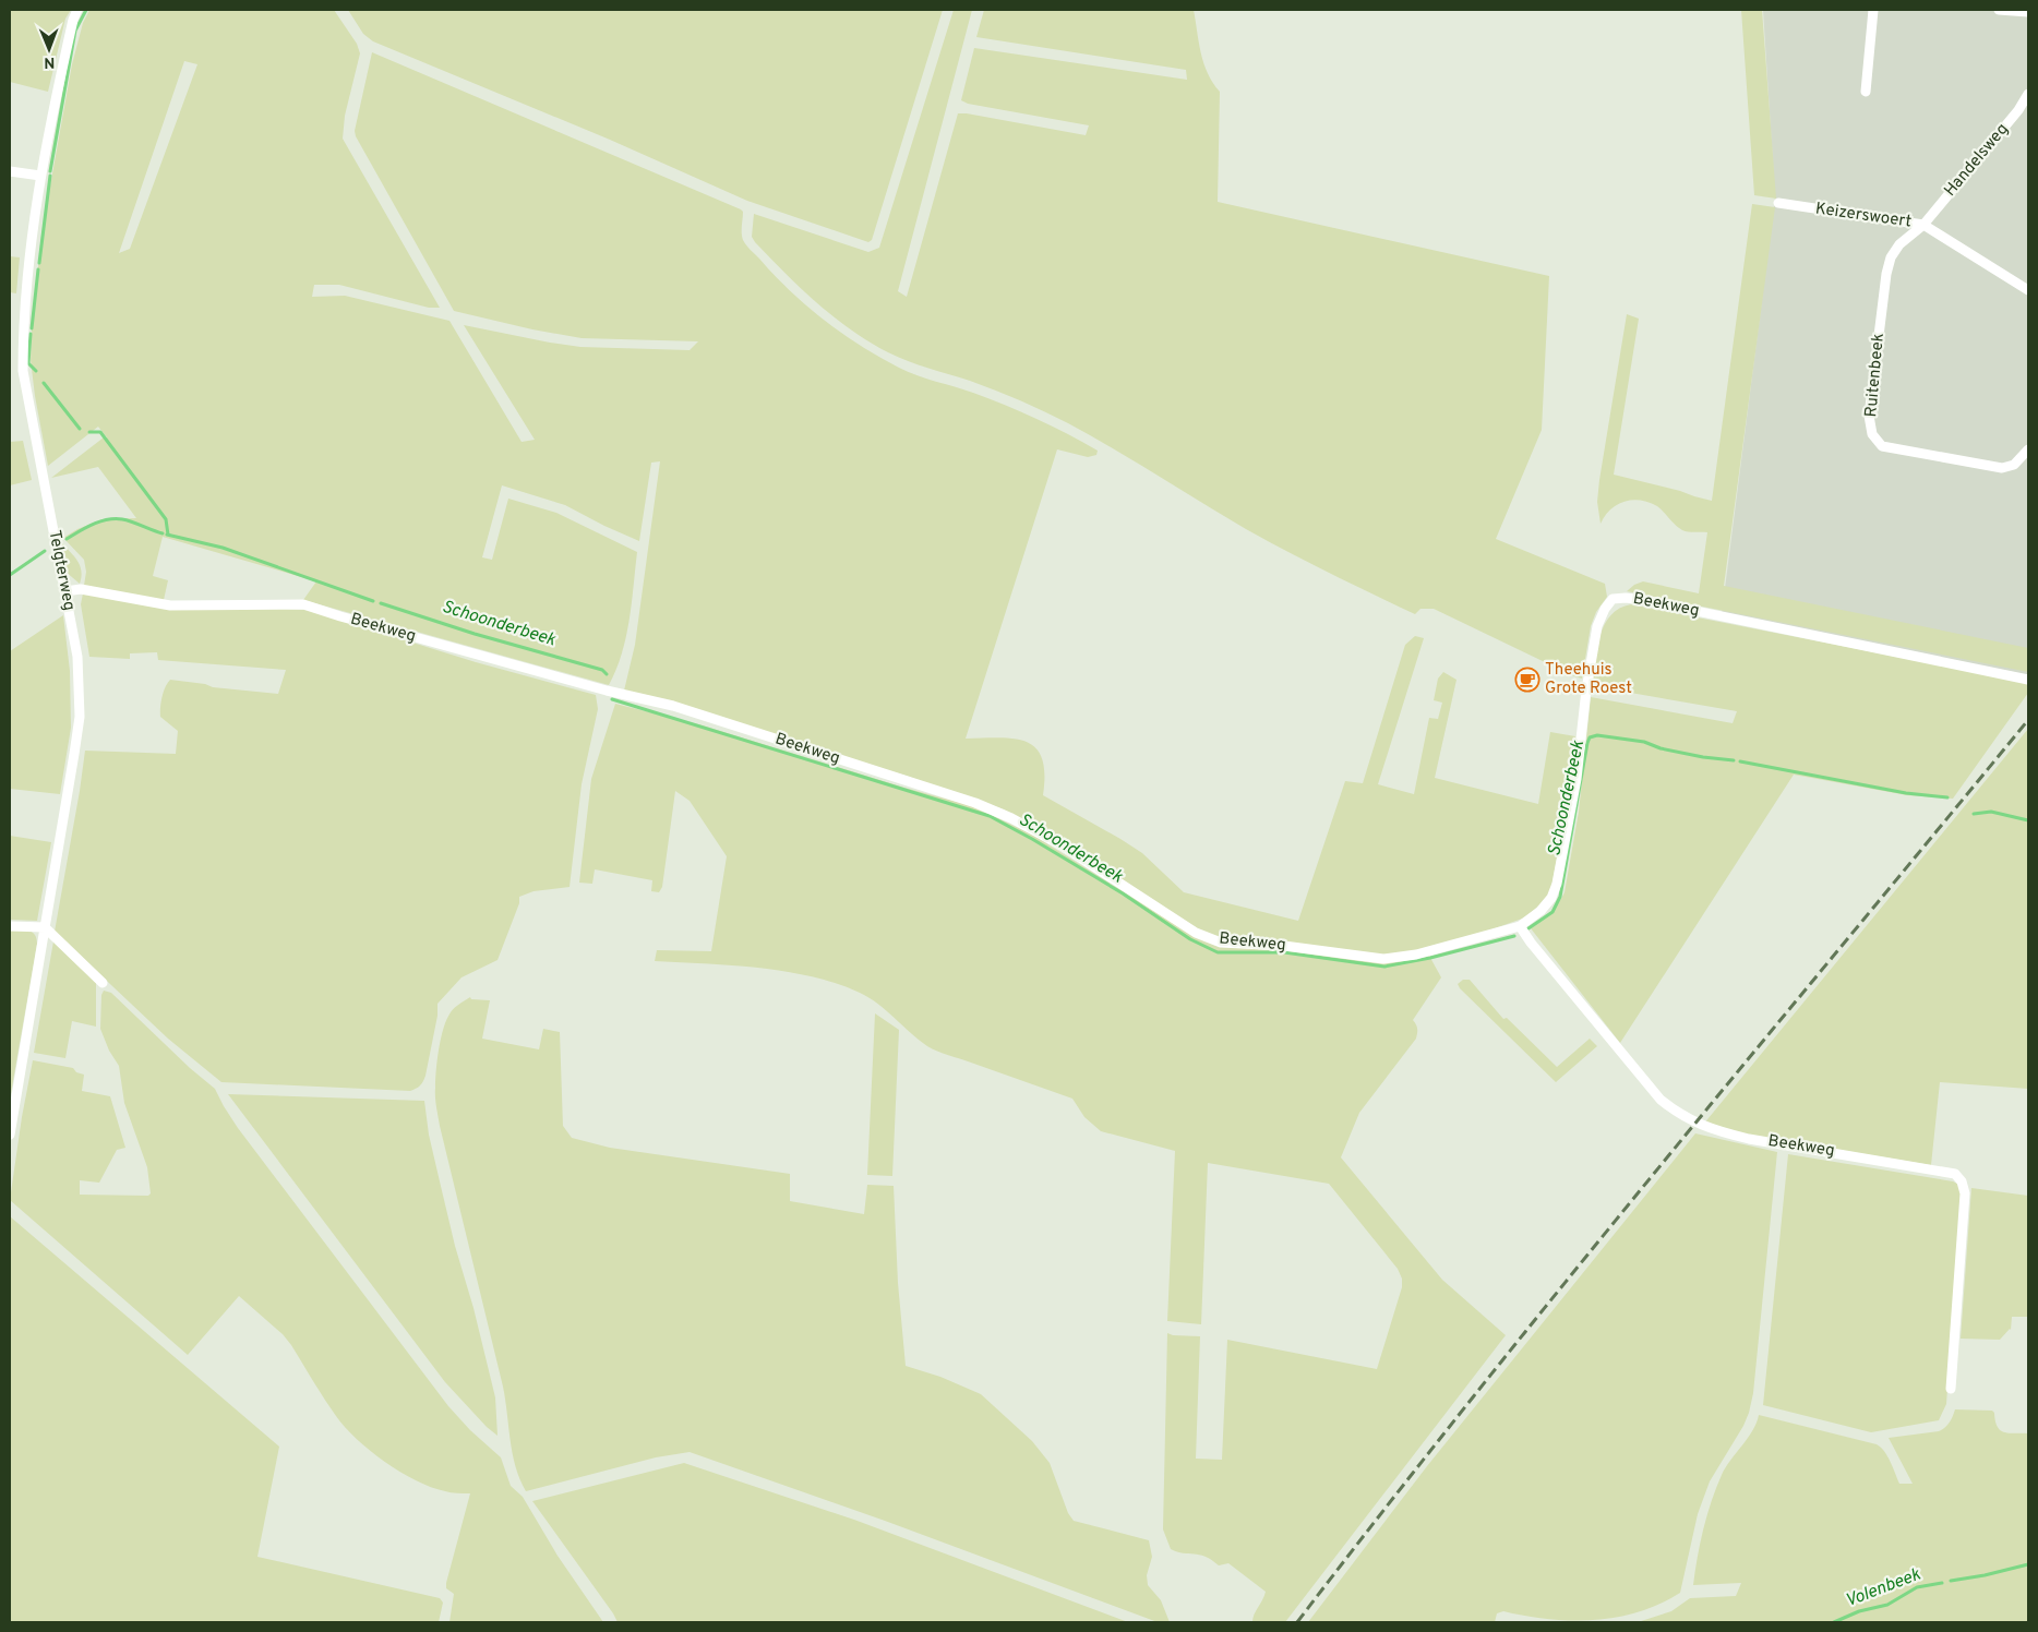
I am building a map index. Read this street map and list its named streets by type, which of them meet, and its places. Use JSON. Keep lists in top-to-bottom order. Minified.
{"streets":{"street":["Handelsweg","Keizerswoert","Ruitenbeek","Telgterweg","Beekweg"]},"crossings":[["Handelsweg","Keizerswoert"],["Handelsweg","Ruitenbeek"],["Keizerswoert","Ruitenbeek"],["Telgterweg","Beekweg"]],"water":["Schoonderbeek","Volenbeek"],"places":{"cafe":["Theehuis Grote Roest"]},"north":"bottom"}
